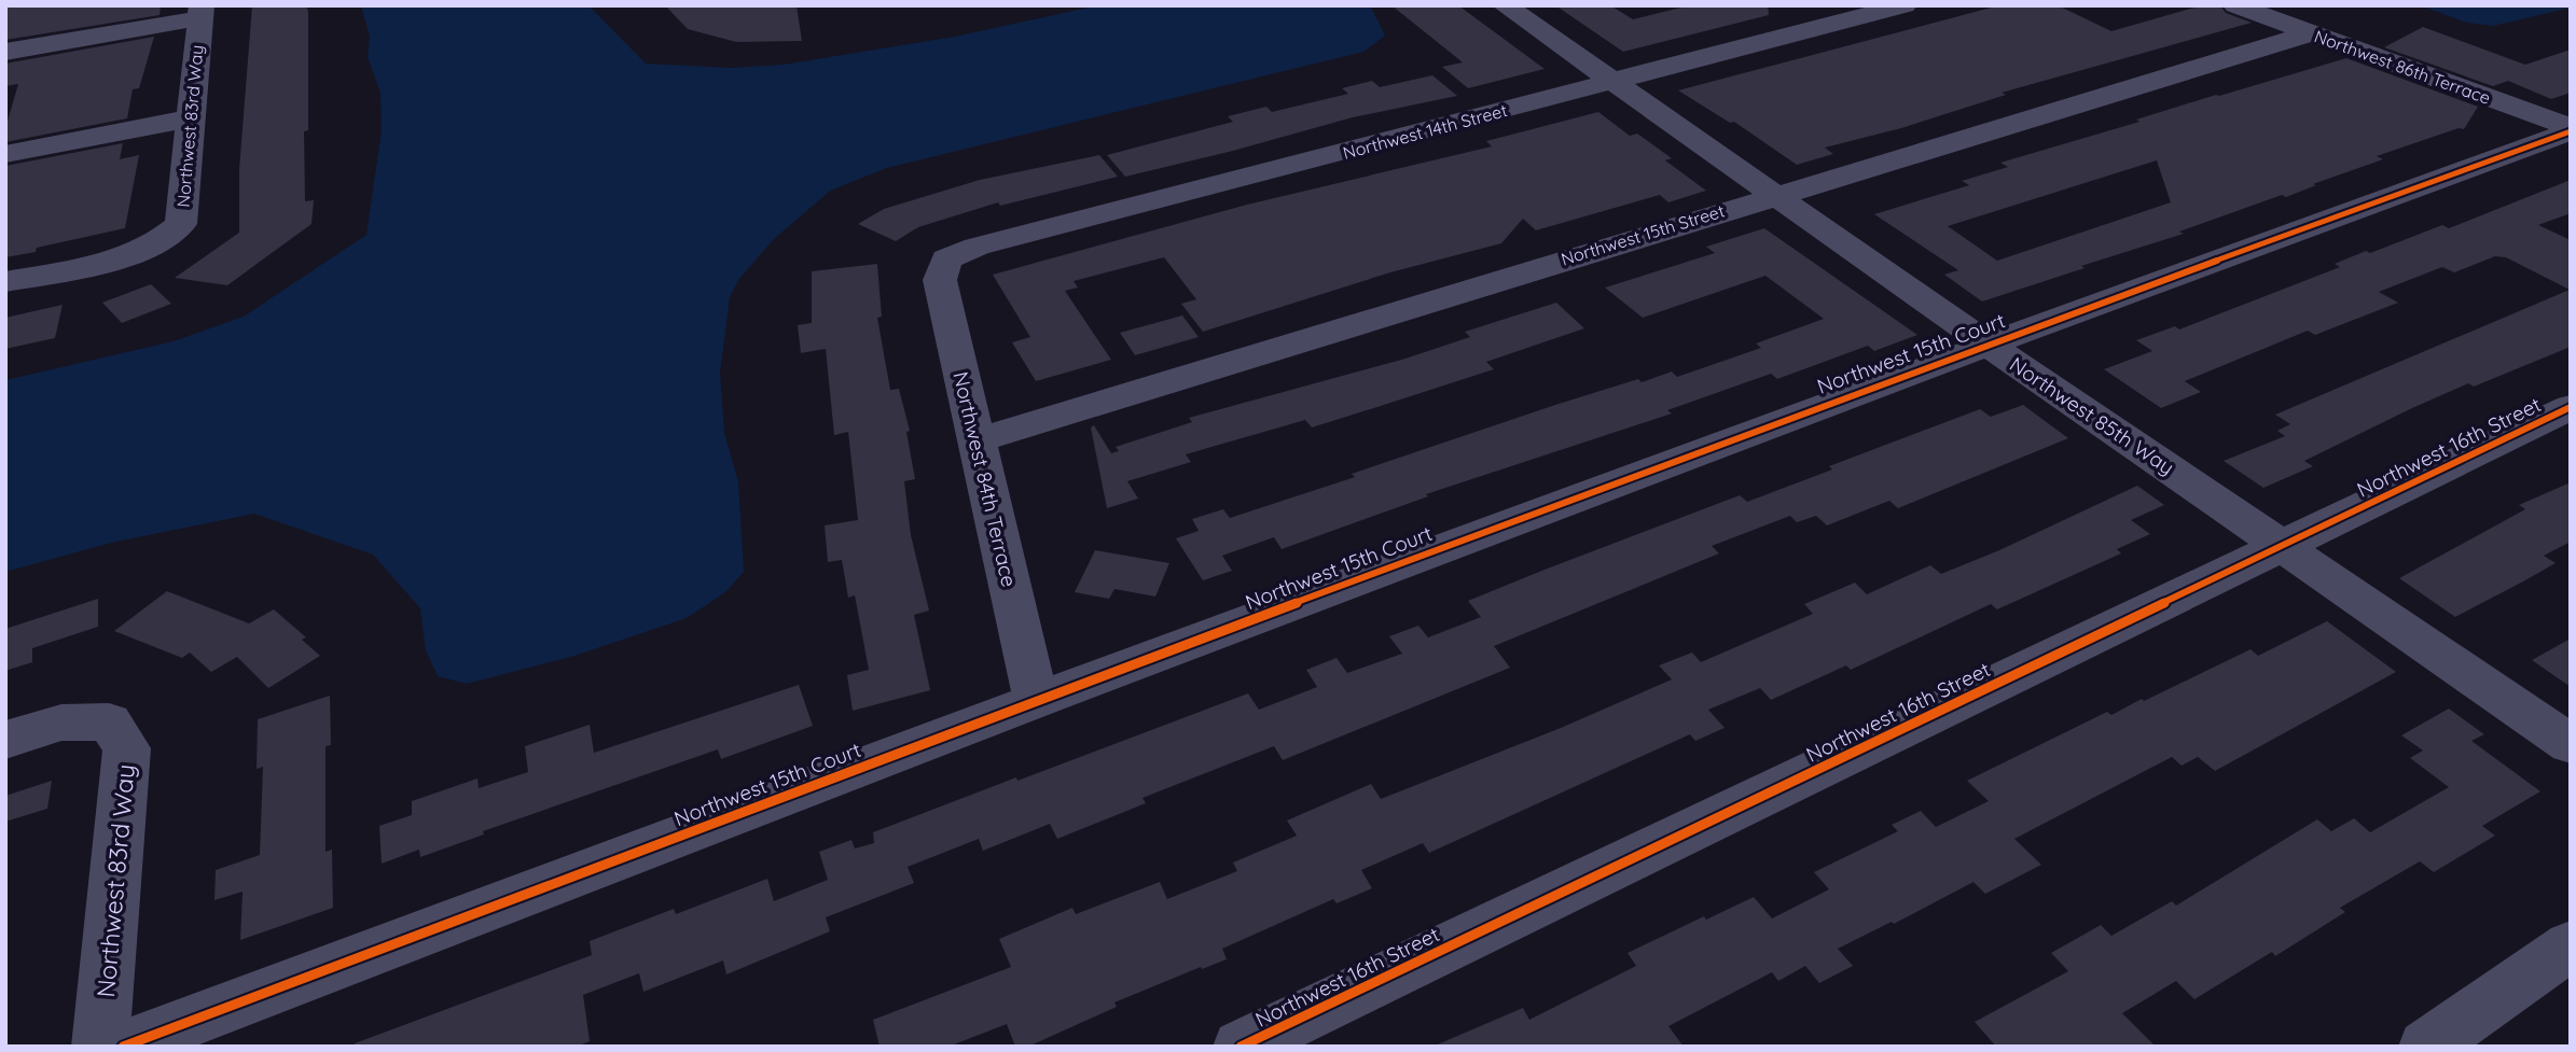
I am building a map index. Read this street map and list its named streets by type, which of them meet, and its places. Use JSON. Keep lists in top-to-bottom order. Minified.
{"streets":{"street":["Northwest 86th Terrace","Northwest 83rd Way","Northwest 14th Street","Northwest 15th Street","Northwest 15th Court","Northwest 85th Way","Northwest 16th Street","Northwest 84th Terrace"]},"crossings":[["Northwest 86th Terrace","Northwest 15th Street"],["Northwest 86th Terrace","Northwest 15th Court"],["Northwest 14th Street","Northwest 85th Way"],["Northwest 14th Street","Northwest 84th Terrace"],["Northwest 15th Street","Northwest 85th Way"],["Northwest 15th Street","Northwest 84th Terrace"],["Northwest 15th Court","Northwest 85th Way"],["Northwest 15th Court","Northwest 84th Terrace"],["Northwest 85th Way","Northwest 16th Street"]]}
